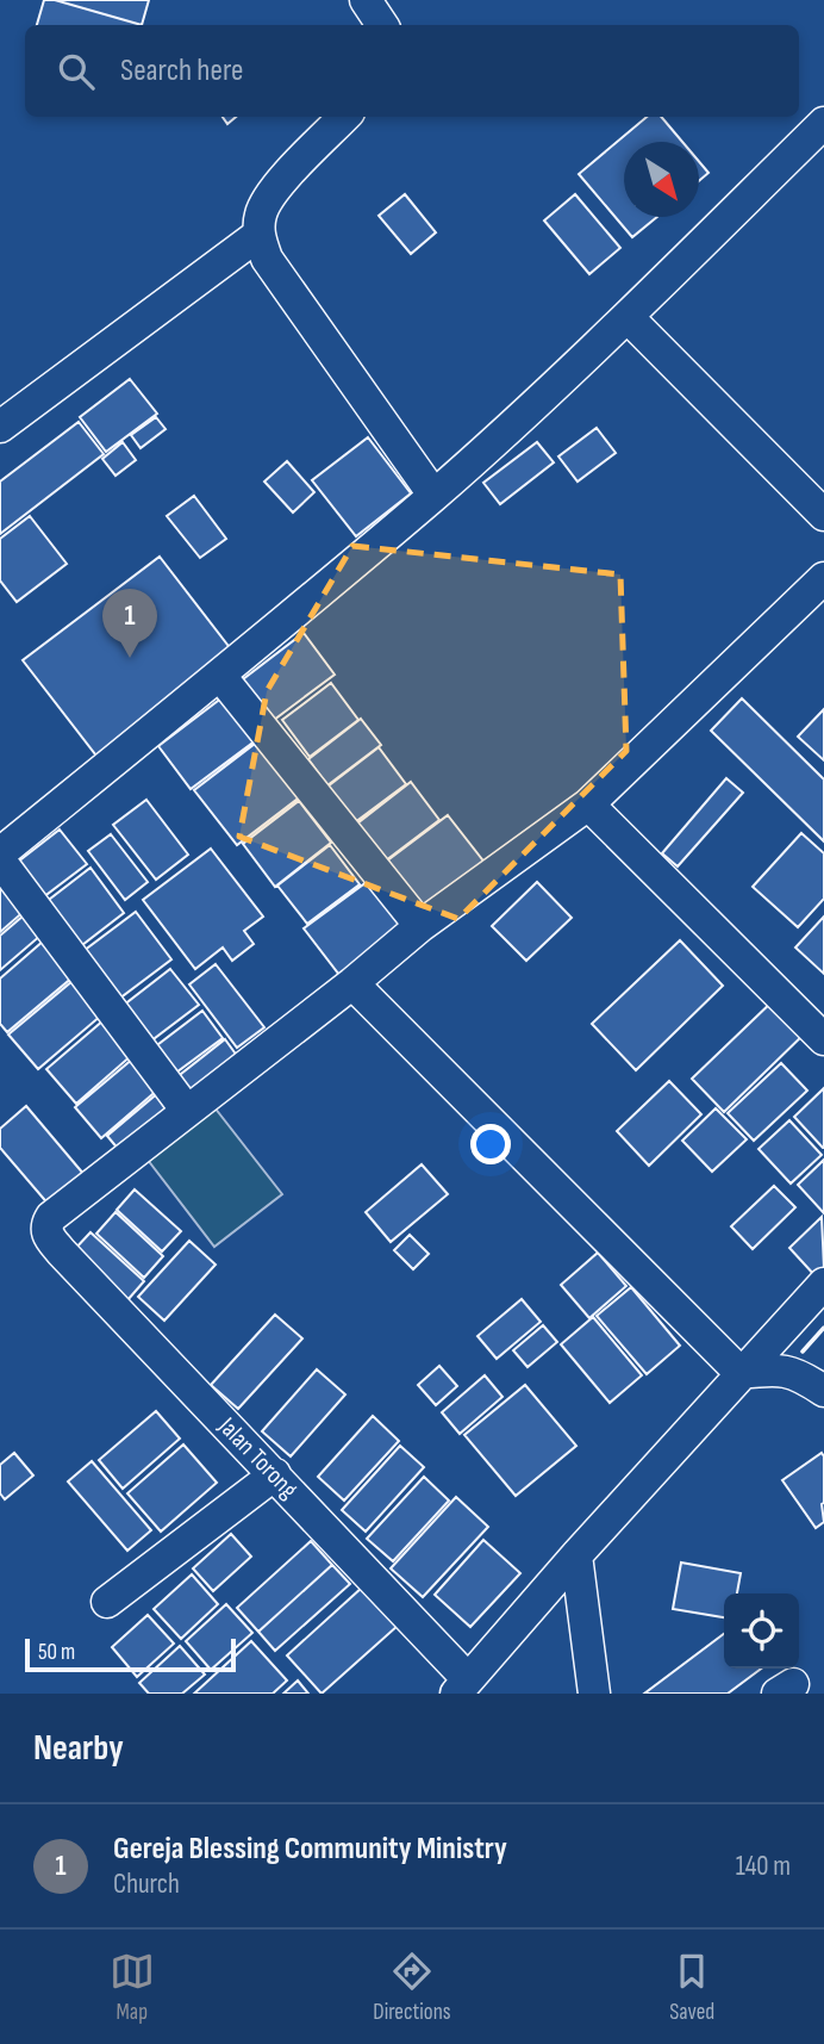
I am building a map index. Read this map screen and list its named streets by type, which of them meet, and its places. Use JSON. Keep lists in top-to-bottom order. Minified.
{"streets":{"street":["Jalan Torong"]},"scale_bar":"50 m","north":"bottom right","page":{"search":"Search here","pins":"1","scale":"50 m","heading":"Nearby","list":[{"mark":"1","name":"Gereja Blessing Community Ministry","note":"Church","value":"140 m"}],"nav":["Map","Directions","Saved"]}}
